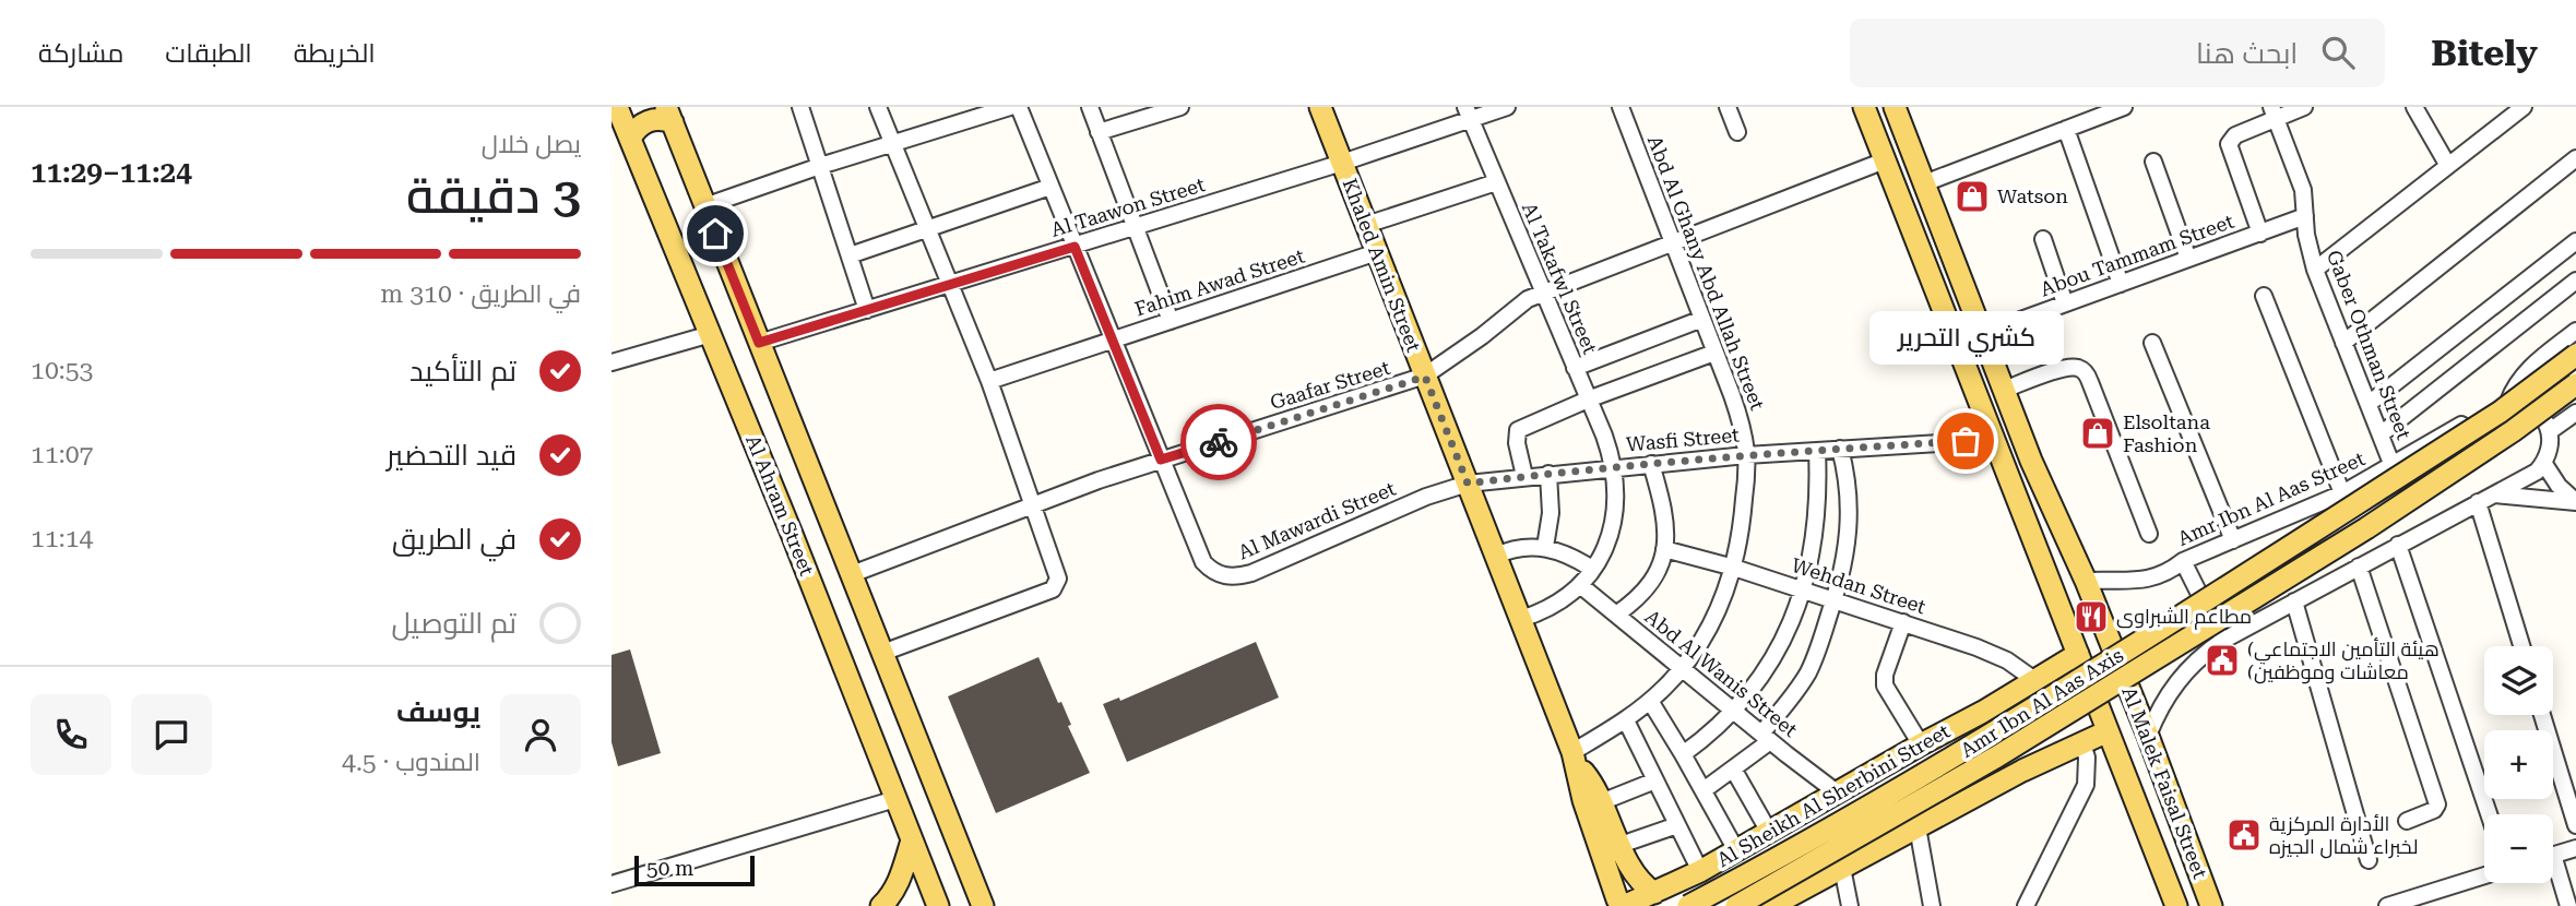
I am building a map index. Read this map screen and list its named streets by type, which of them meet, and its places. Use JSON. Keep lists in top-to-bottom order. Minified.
{"streets":{"main road":["Khaled Amin Street","Al Ahram Street","Amr Ibn Al Aas Axis","Al Malek Faisal Street","Al Sheikh Al Sherbini Street"],"street":["Al Taawon Street","Abou Tammam Street","Abd Al Ghany Abd Allah Street","Al Takafwl Street","Fahim Awad Street","Gaber Othman Street","Gaafar Street","Wasfi Street","Amr Ibn Al Aas Street","Al Mawardi Street","Wehdan Street","Abd Al Wanis Street"]},"crossings":[["Al Taawon Street","Khaled Amin Street"],["Al Taawon Street","Al Takafwl Street"],["Abou Tammam Street","Gaber Othman Street"],["Abou Tammam Street","Al Malek Faisal Street"],["Khaled Amin Street","Abd Al Ghany Abd Allah Street"],["Khaled Amin Street","Al Takafwl Street"],["Khaled Amin Street","Fahim Awad Street"],["Khaled Amin Street","Gaafar Street"],["Khaled Amin Street","Wasfi Street"],["Khaled Amin Street","Al Mawardi Street"],["Khaled Amin Street","Al Sheikh Al Sherbini Street"],["Abd Al Ghany Abd Allah Street","Gaafar Street"],["Abd Al Ghany Abd Allah Street","Wasfi Street"],["Abd Al Ghany Abd Allah Street","Wehdan Street"],["Abd Al Ghany Abd Allah Street","Abd Al Wanis Street"],["Al Takafwl Street","Gaafar Street"],["Al Takafwl Street","Wasfi Street"],["Al Takafwl Street","Abd Al Wanis Street"],["Gaber Othman Street","Amr Ibn Al Aas Street"],["Gaafar Street","Al Mawardi Street"],["Gaafar Street","Al Malek Faisal Street"],["Wasfi Street","Al Mawardi Street"],["Wasfi Street","Al Malek Faisal Street"],["Amr Ibn Al Aas Street","Al Malek Faisal Street"],["Wehdan Street","Al Sheikh Al Sherbini Street"],["Abd Al Wanis Street","Al Sheikh Al Sherbini Street"],["Al Malek Faisal Street","Al Sheikh Al Sherbini Street"]],"places":{"shop":["Watson","Elsoltana Fashion"],"other":["كشري التحرير"],"restaurant":["مطاعم الشبراوى"],"public building":["(هيئة التأمين الاجتماعي (معاشات وموظفين","الأدارة المركزية لخبراء شمال الجيزه"]},"scale_bar":"50 m","page":{"header":"Bitely","search":"ابحث هنا","nav":["الخريطة","الطبقات","مشاركة"],"heading":["3 دقيقة","يصل خلال","11:24–11:29"],"panel":["يوسف","المندوب · 4.5"],"bar":"في الطريق · 310 m","bubble":"كشري التحرير","list":[["تم التأكيد","10:53"],["قيد التحضير","11:07"],["في الطريق","11:14"],"تم التوصيل"],"map_buttons":["+","−"],"scale":"50 m"}}
